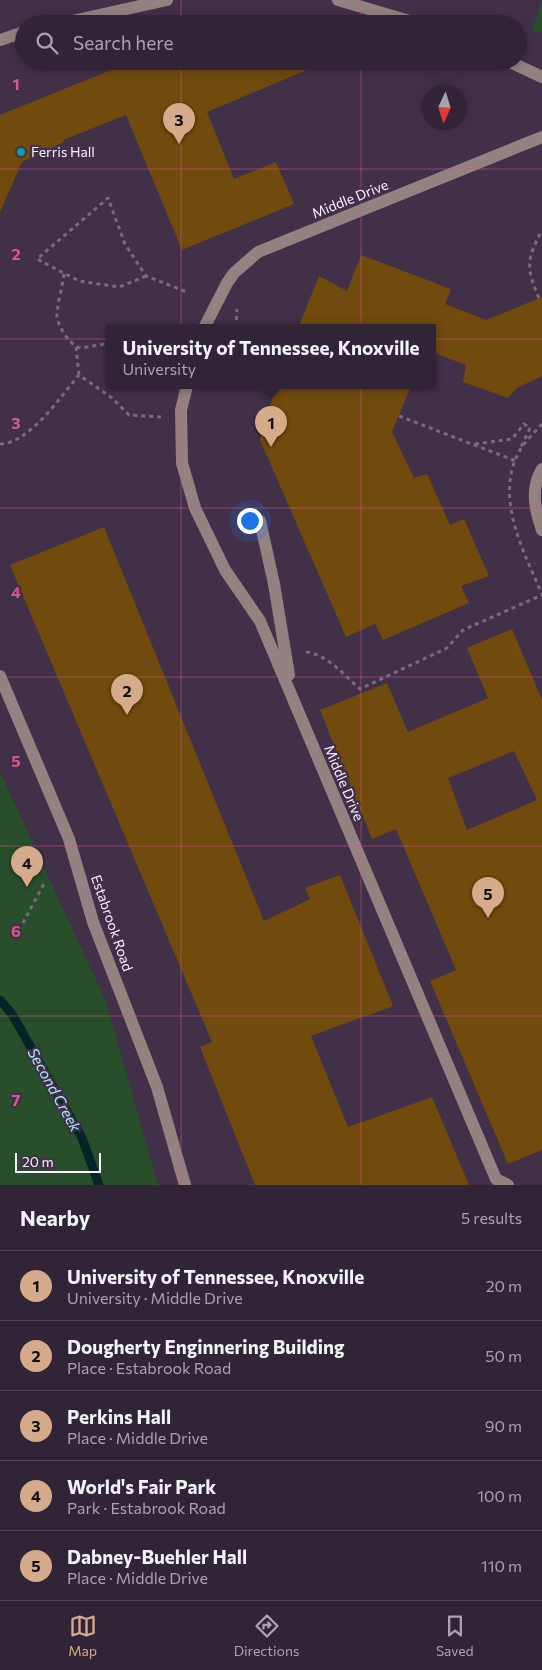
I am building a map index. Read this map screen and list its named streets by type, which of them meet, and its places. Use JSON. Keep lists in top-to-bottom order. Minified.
{"streets":{"street":["Middle Drive","Estabrook Road"]},"water":["Second Creek"],"places":["Ferris Hall"],"scale_bar":"20 m","north":"bottom","page":{"search":"Search here","pins":["3","1","2","4","5"],"popup":["University of Tennessee, Knoxville","University"],"scale":"20 m","heading":["Nearby","5 results"],"list":[{"mark":"1","name":"University of Tennessee, Knoxville","note":"University · Middle Drive","value":"20 m"},{"mark":"2","name":"Dougherty Enginnering Building","note":"Place · Estabrook Road","value":"50 m"},{"mark":"3","name":"Perkins Hall","note":"Place · Middle Drive","value":"90 m"},{"mark":"4","name":"World's Fair Park","note":"Park · Estabrook Road","value":"100 m"},{"mark":"5","name":"Dabney-Buehler Hall","note":"Place · Middle Drive","value":"110 m"}],"nav":["Map","Directions","Saved"]},"grid":{"rows":["1","2","3","4","5","6","7"]}}
